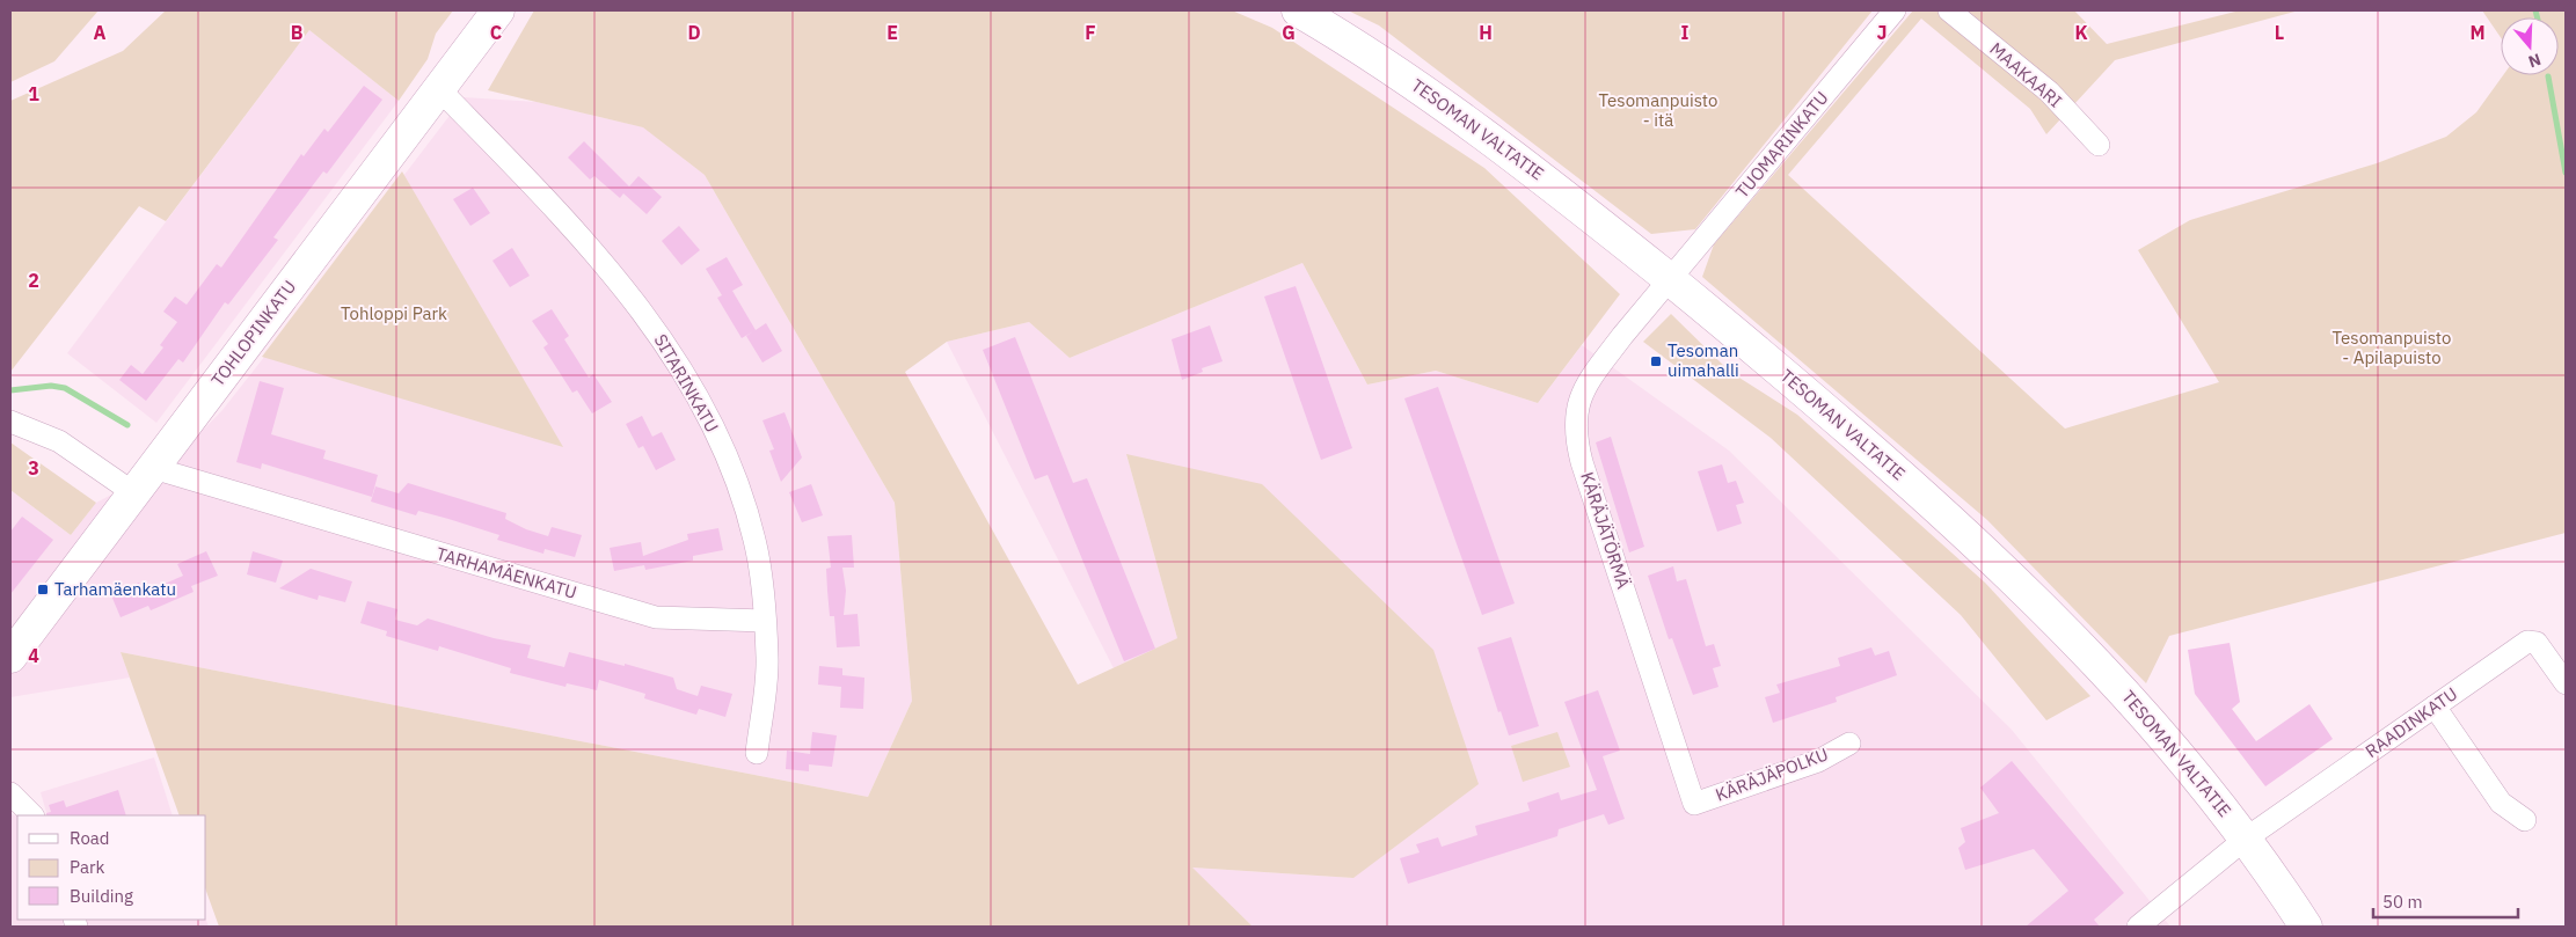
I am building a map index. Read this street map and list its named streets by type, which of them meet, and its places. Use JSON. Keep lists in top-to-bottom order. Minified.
{"streets":{"main road":["TESOMAN VALTATIE","TOHLOPINKATU"],"street":["MAAKAARI","TUOMARINKATU","SITARINKATU","KÄRÄJÄTÖRMÄ","TARHAMÄENKATU","RAADINKATU","KÄRÄJÄPOLKU"]},"crossings":[["TESOMAN VALTATIE","TUOMARINKATU"],["TESOMAN VALTATIE","KÄRÄJÄTÖRMÄ"],["TESOMAN VALTATIE","RAADINKATU"],["TUOMARINKATU","KÄRÄJÄTÖRMÄ"],["TOHLOPINKATU","SITARINKATU"],["TOHLOPINKATU","TARHAMÄENKATU"],["SITARINKATU","TARHAMÄENKATU"],["KÄRÄJÄTÖRMÄ","KÄRÄJÄPOLKU"]],"parks":["Tesomanpuisto - itä","Tohloppi Park","Tesomanpuisto - Apilapuisto"],"places":{"transit":["Tesoman uimahalli","Tarhamäenkatu"]},"legend":["Road","Park","Building"],"scale_bar":"50 m","north":"bottom","grid":{"columns":["A","B","C","D","E","F","G","H","I","J","K","L","M"],"rows":["1","2","3","4"]}}
